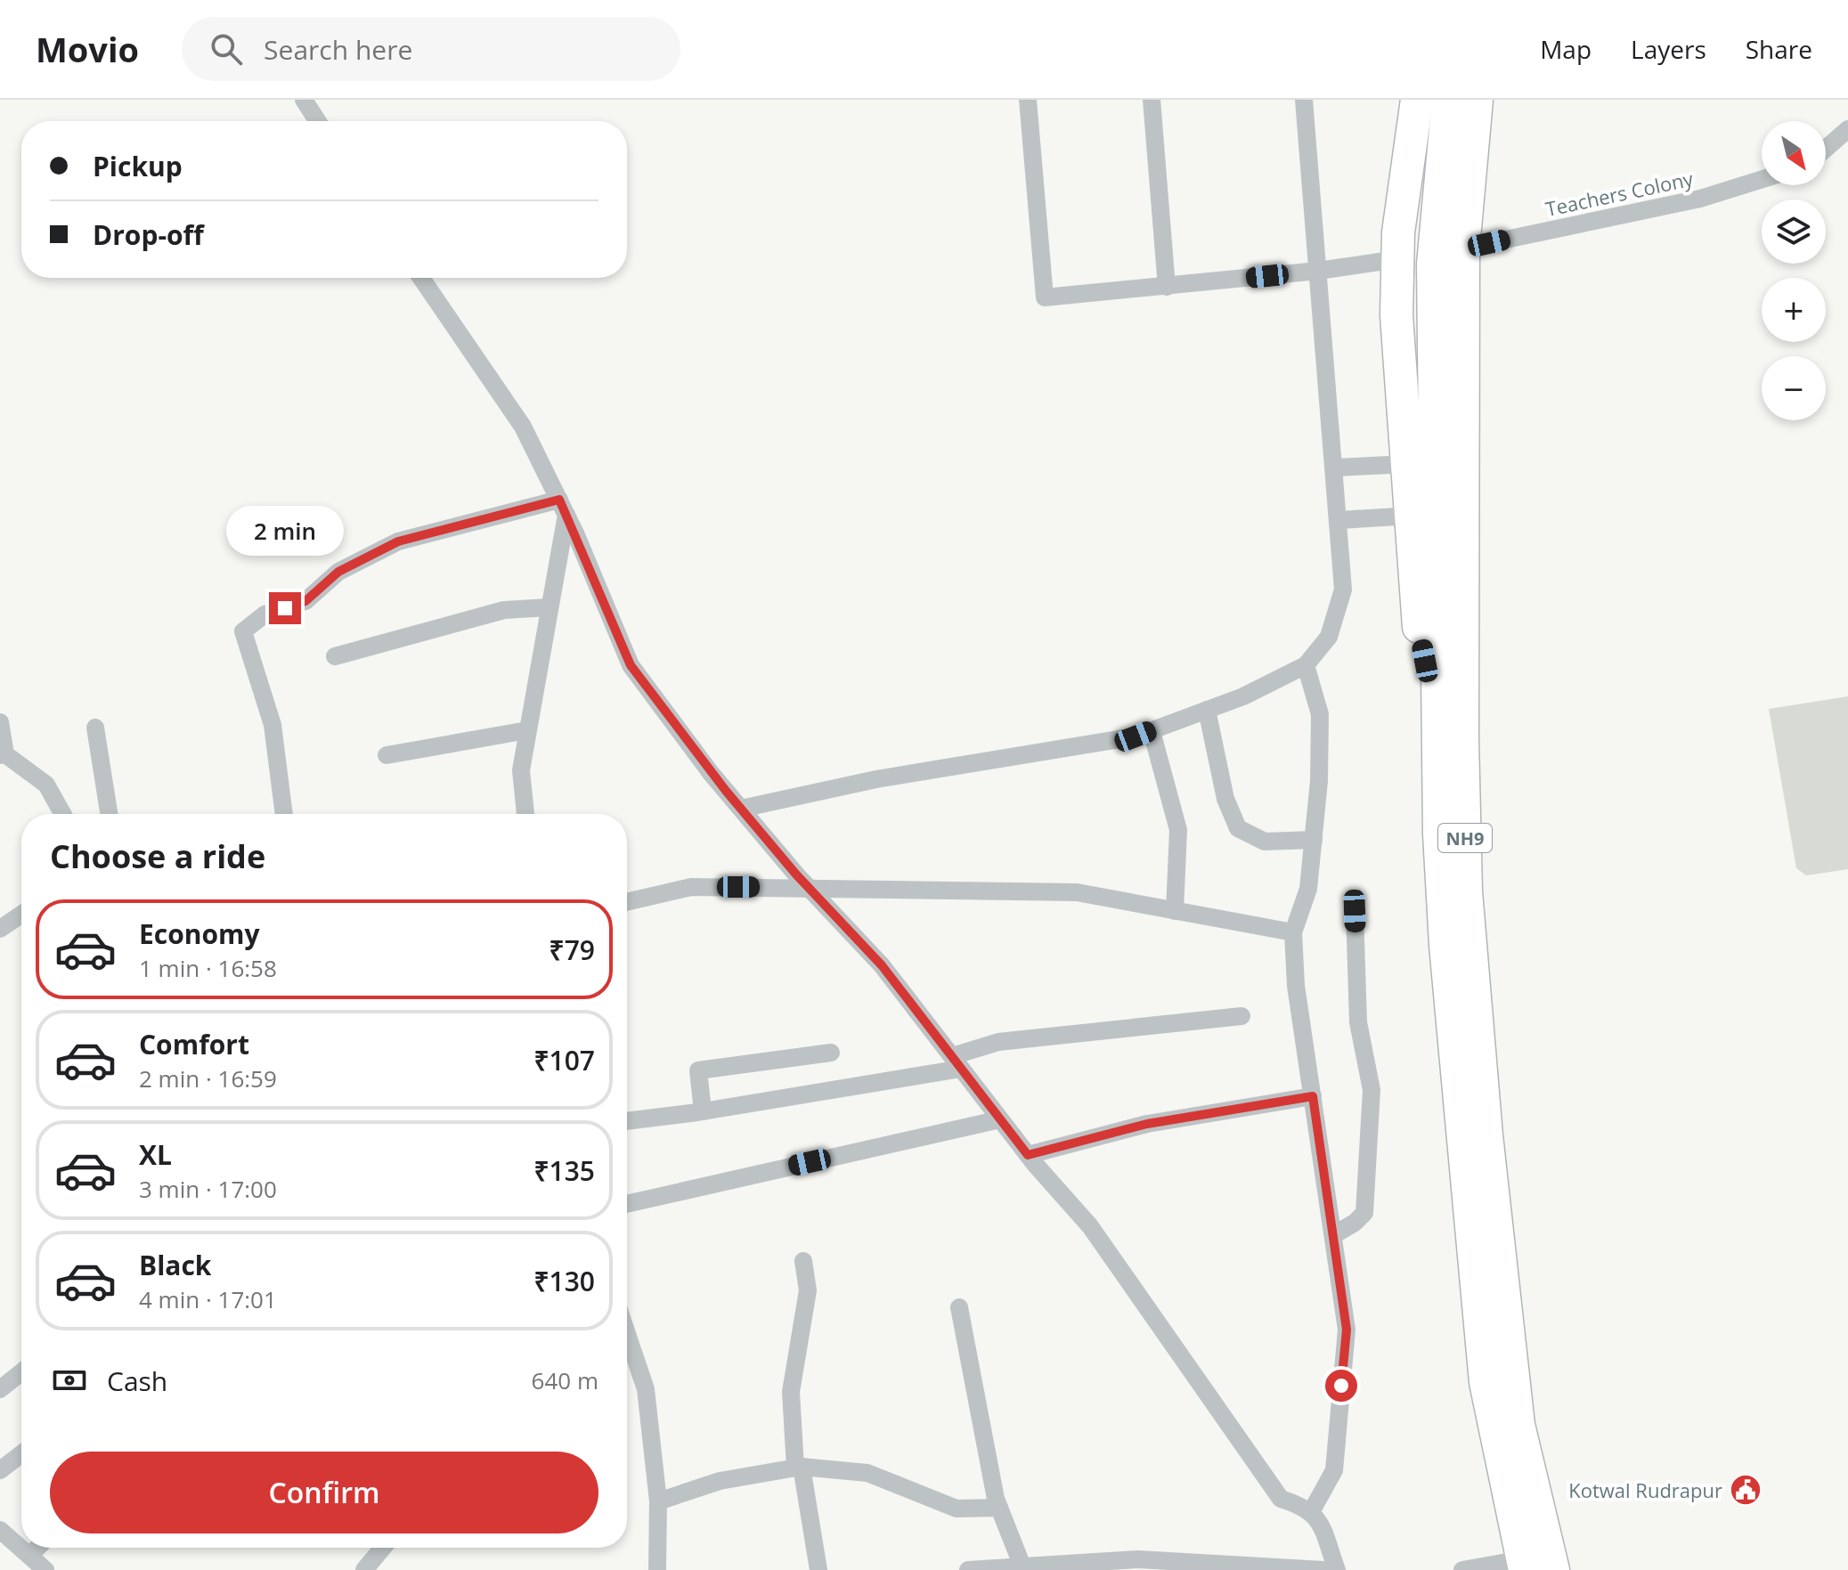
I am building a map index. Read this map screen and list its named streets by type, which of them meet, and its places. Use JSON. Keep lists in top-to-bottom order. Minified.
{"streets":{"highway":["NH9"],"street":["Teachers Colony"]},"crossings":[["Teachers Colony","NH9"]],"places":{"public building":["Kotwal Rudrapur"]},"north":"bottom right","page":{"header":"Movio","search":"Search here","nav":["Map","Layers","Share"],"map_buttons":["+","−"],"banner":["Pickup","Drop-off"],"bubble":"2 min","heading":"Choose a ride","list":[{"name":"Economy","note":"1 min · 16:58","value":"₹79"},{"name":"Comfort","note":"2 min · 16:59","value":"₹107"},{"name":"XL","note":"3 min · 17:00","value":"₹135"},{"name":"Black","note":"4 min · 17:01","value":"₹130"}],"pay":["Cash","640 m"],"buttons":"Confirm"}}
